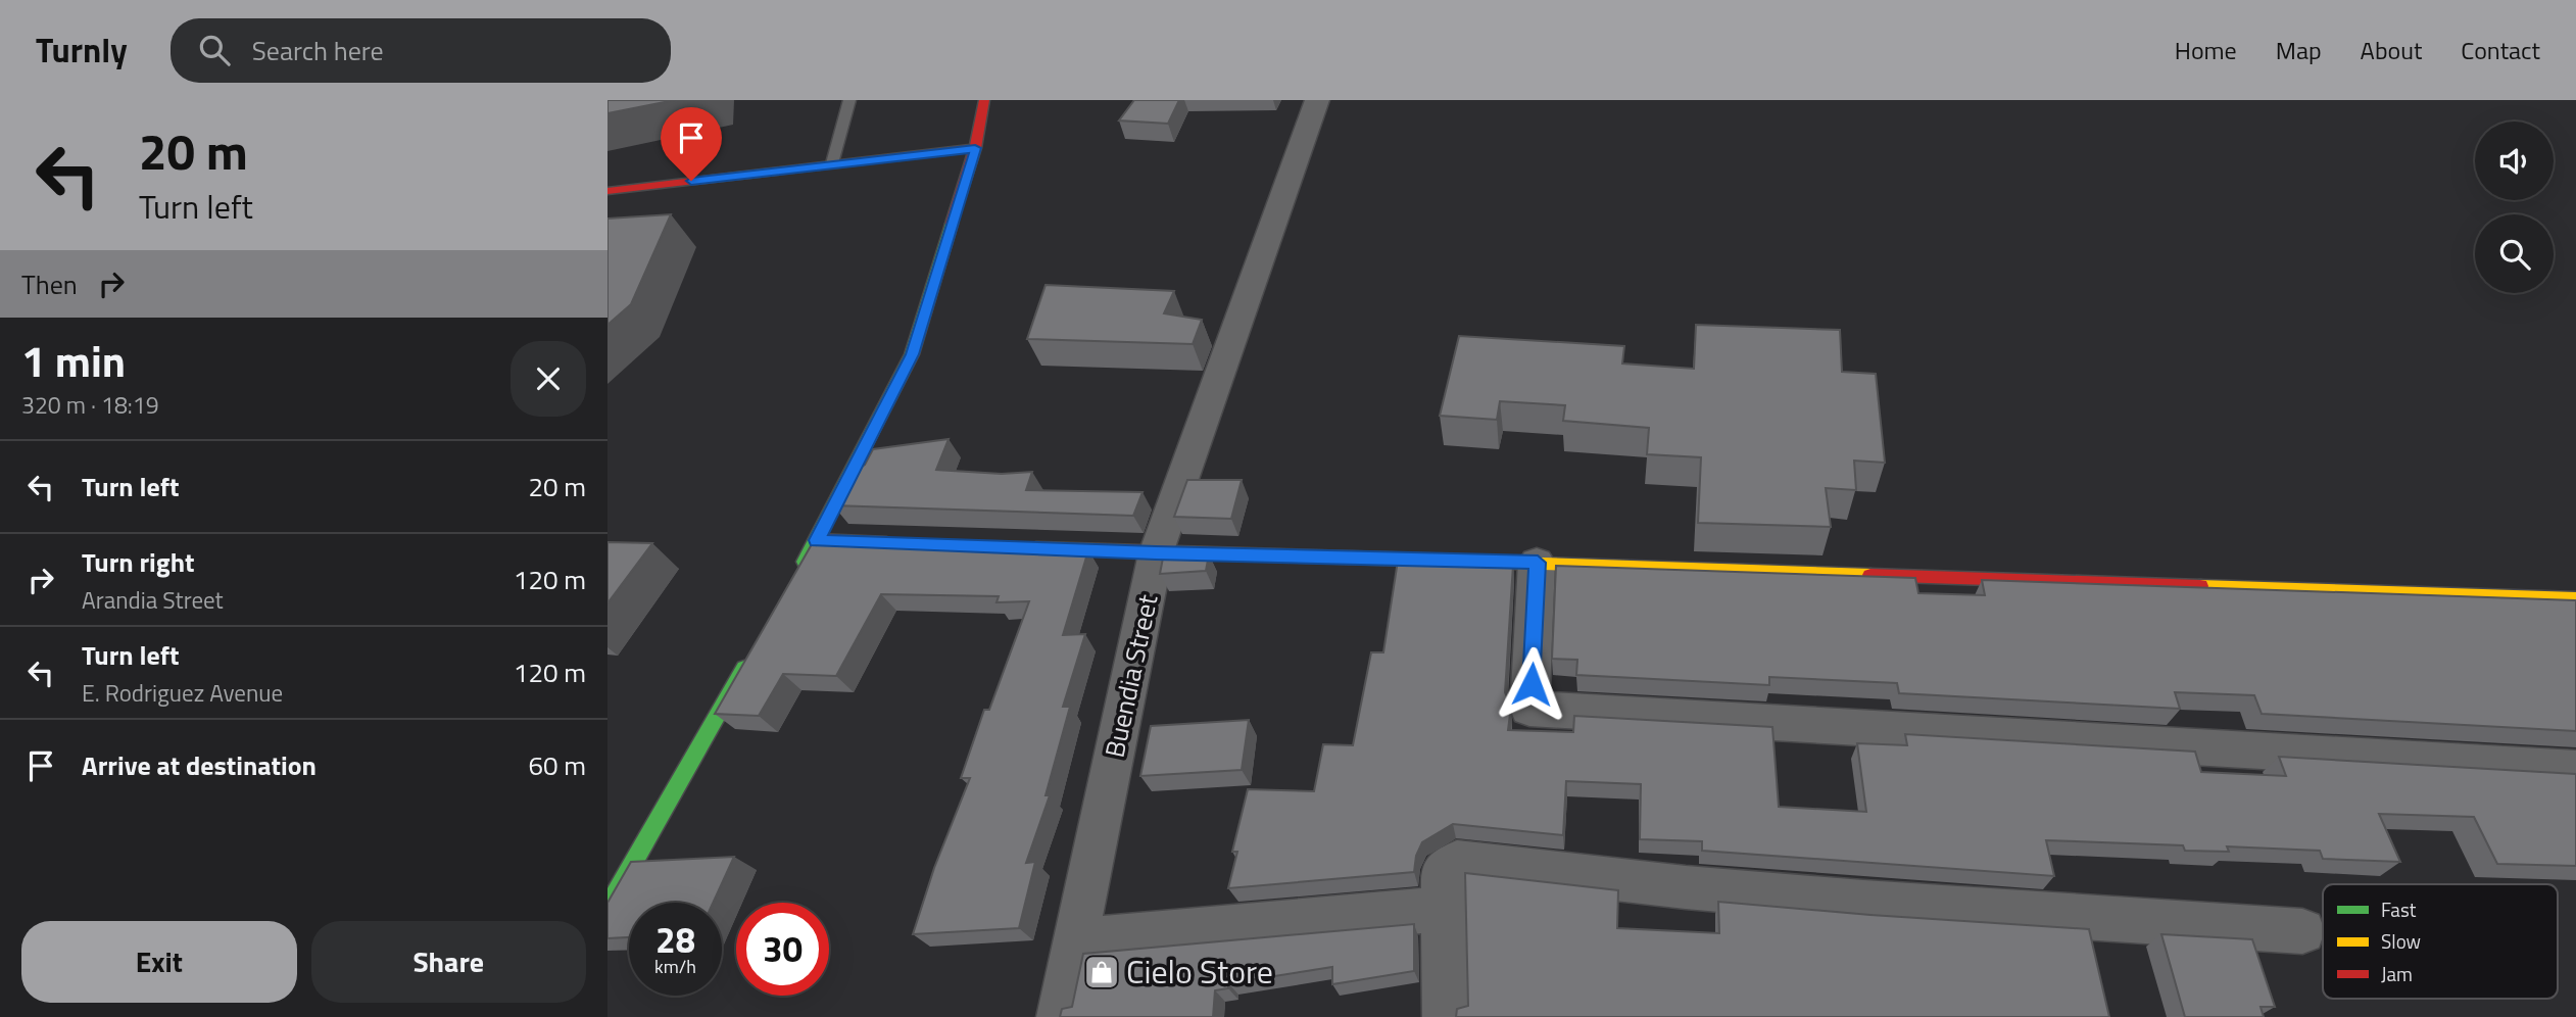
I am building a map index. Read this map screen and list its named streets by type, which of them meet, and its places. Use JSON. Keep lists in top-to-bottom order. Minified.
{"streets":{"street":["Buendia Street"]},"places":{"shop":["Cielo Store"]},"legend":["Fast","Slow","Jam"],"page":{"header":"Turnly","search":"Search here","nav":["Home","Map","About","Contact"],"turn":["20 m","Turn left"],"then":"Then","heading":["1 min","320 m · 18:19"],"list":[{"name":"Turn left","value":"20 m"},{"name":"Turn right","note":"Arandia Street","value":"120 m"},{"name":"Turn left","note":"E. Rodriguez Avenue","value":"120 m"},{"name":"Arrive at destination","value":"60 m"}],"speed":"28 km/h","limit":"30","buttons":["Exit","Share"]}}
